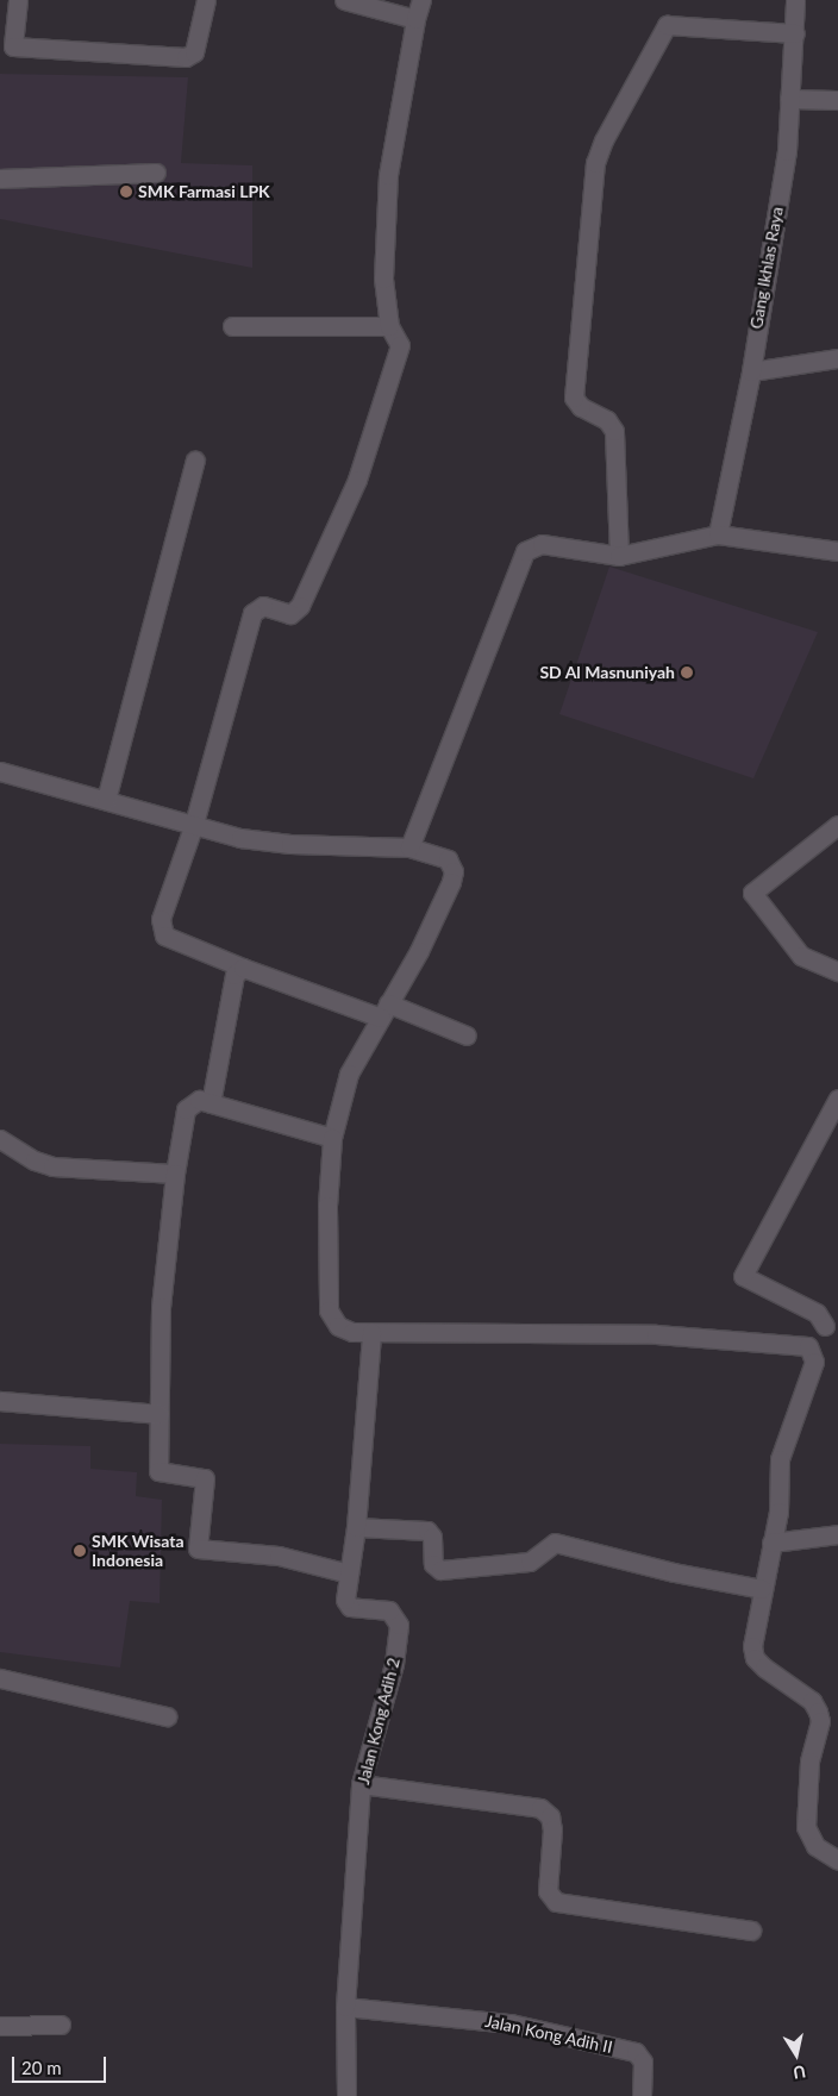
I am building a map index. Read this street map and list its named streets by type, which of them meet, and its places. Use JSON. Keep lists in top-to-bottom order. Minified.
{"streets":{"street":["Gang Ikhlas Raya","Jalan Kong Adih 2","Jalan Kong Adih II"]},"crossings":[["Jalan Kong Adih 2","Jalan Kong Adih II"]],"places":["SMK Farmasi LPK","SD Al Masnuniyah","SMK Wisata Indonesia"],"scale_bar":"20 m","north":"bottom"}
